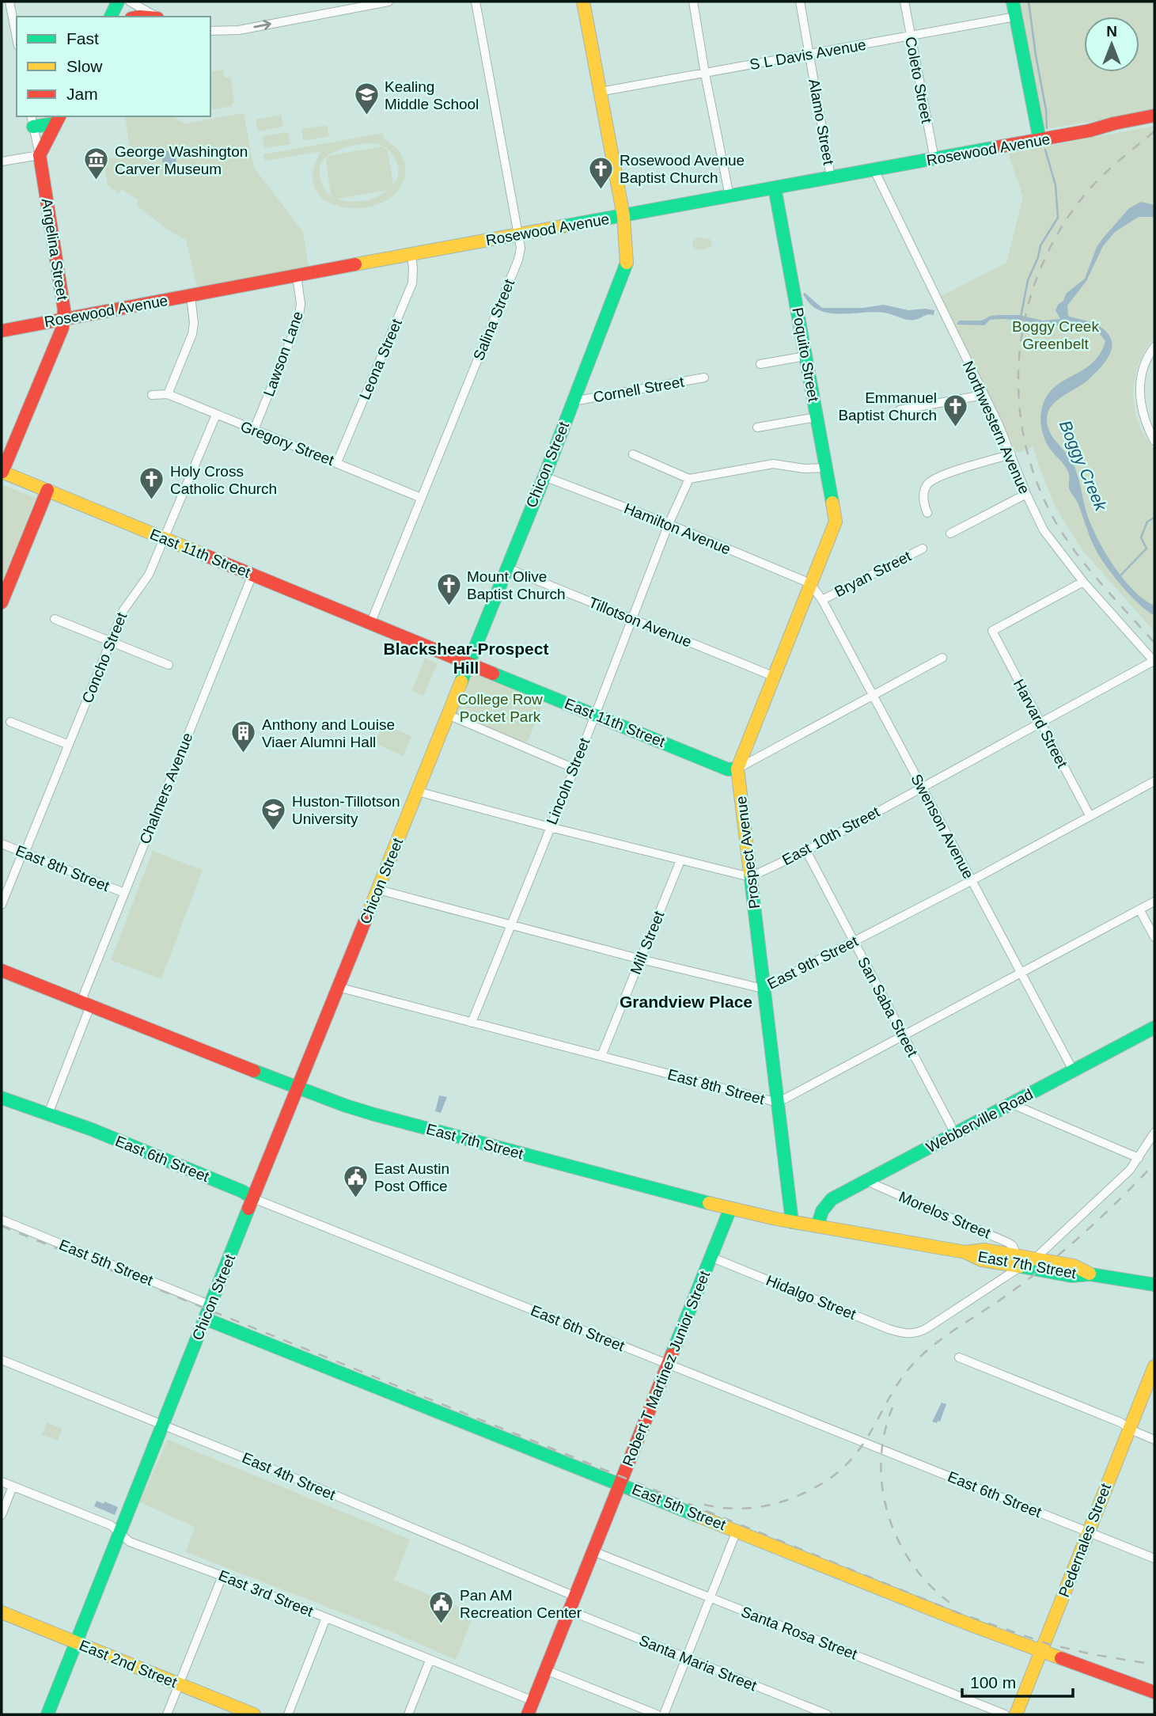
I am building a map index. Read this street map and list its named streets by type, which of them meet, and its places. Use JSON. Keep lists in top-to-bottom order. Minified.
{"streets":{"street":["S L Davis Avenue","Coleto Street","Alamo Street","Rosewood Avenue","Angelina Street","Salina Street","Lawson Lane","Poquito Street","Leona Street","Cornell Street","Northwestern Avenue","Gregory Street","Chicon Street","Hamilton Avenue","East 11th Street","Bryan Street","Tillotson Avenue","Concho Street","Harvard Street","Lincoln Street","Chalmers Avenue","Swenson Avenue","East 10th Street","Prospect Avenue","East 8th Street","Mill Street","East 9th Street","San Saba Street","Webberville Road","East 7th Street","East 6th Street","Morelos Street","East 5th Street","Hidalgo Street","Robert T Martinez Junior Street","East 4th Street","Pedernales Street","East 3rd Street","Santa Rosa Street","Santa Maria Street","East 2nd Street"]},"crossings":[["S L Davis Avenue","Coleto Street"],["S L Davis Avenue","Alamo Street"],["S L Davis Avenue","Chicon Street"],["Coleto Street","Rosewood Avenue"],["Alamo Street","Rosewood Avenue"],["Rosewood Avenue","Angelina Street"],["Rosewood Avenue","Salina Street"],["Rosewood Avenue","Lawson Lane"],["Rosewood Avenue","Poquito Street"],["Rosewood Avenue","Leona Street"],["Rosewood Avenue","Northwestern Avenue"],["Rosewood Avenue","Chicon Street"],["Angelina Street","East 11th Street"],["Salina Street","Gregory Street"],["Salina Street","East 11th Street"],["Lawson Lane","Gregory Street"],["Poquito Street","Prospect Avenue"],["Leona Street","Gregory Street"],["Cornell Street","Chicon Street"],["Northwestern Avenue","Harvard Street"],["Northwestern Avenue","East 10th Street"],["Gregory Street","Concho Street"],["Chicon Street","Hamilton Avenue"],["Chicon Street","East 11th Street"],["Chicon Street","Tillotson Avenue"],["Chicon Street","East 8th Street"],["Chicon Street","East 9th Street"],["Chicon Street","East 7th Street"],["Chicon Street","East 6th Street"],["Chicon Street","East 5th Street"],["Chicon Street","East 4th Street"],["Chicon Street","East 3rd Street"],["Chicon Street","East 2nd Street"],["Hamilton Avenue","Lincoln Street"],["Hamilton Avenue","Swenson Avenue"],["Hamilton Avenue","Prospect Avenue"],["East 11th Street","Concho Street"],["East 11th Street","Lincoln Street"],["East 11th Street","Chalmers Avenue"],["East 11th Street","Prospect Avenue"],["Bryan Street","Swenson Avenue"],["Tillotson Avenue","Lincoln Street"],["Tillotson Avenue","Prospect Avenue"],["Concho Street","East 8th Street"],["Harvard Street","East 10th Street"],["Harvard Street","East 9th Street"],["Lincoln Street","East 8th Street"],["Lincoln Street","East 9th Street"],["Chalmers Avenue","East 8th Street"],["Chalmers Avenue","East 7th Street"],["Chalmers Avenue","East 6th Street"],["Swenson Avenue","East 10th Street"],["Swenson Avenue","Prospect Avenue"],["Swenson Avenue","East 8th Street"],["Swenson Avenue","East 9th Street"],["Swenson Avenue","Webberville Road"],["East 10th Street","Prospect Avenue"],["East 10th Street","San Saba Street"],["Prospect Avenue","East 8th Street"],["Prospect Avenue","East 9th Street"],["Prospect Avenue","East 7th Street"],["East 8th Street","Mill Street"],["East 8th Street","San Saba Street"],["Mill Street","East 9th Street"],["East 9th Street","San Saba Street"],["San Saba Street","Webberville Road"],["Webberville Road","East 7th Street"],["Webberville Road","Morelos Street"],["East 7th Street","Morelos Street"],["East 7th Street","Hidalgo Street"],["East 7th Street","Robert T Martinez Junior Street"],["East 6th Street","Robert T Martinez Junior Street"],["East 6th Street","Pedernales Street"],["Morelos Street","Hidalgo Street"],["East 5th Street","Robert T Martinez Junior Street"],["East 5th Street","Pedernales Street"],["Hidalgo Street","Robert T Martinez Junior Street"],["Robert T Martinez Junior Street","East 4th Street"],["Robert T Martinez Junior Street","East 3rd Street"],["Robert T Martinez Junior Street","Santa Rosa Street"],["Robert T Martinez Junior Street","Santa Maria Street"]],"districts":["Blackshear-Prospect Hill","Grandview Place"],"water":["Boggy Creek"],"parks":["Boggy Creek Greenbelt","College Row Pocket Park"],"places":{"school or university":["Kealing Middle School","Huston-Tillotson University"],"museum":["George Washington Carver Museum"],"church":["Rosewood Avenue Baptist Church","Emmanuel Baptist Church","Holy Cross Catholic Church","Mount Olive Baptist Church"],"building":["Anthony and Louise Viaer Alumni Hall"],"public building":["East Austin Post Office","Pan AM Recreation Center"]},"legend":["Fast","Slow","Jam"],"scale_bar":"100 m","north":"top"}
